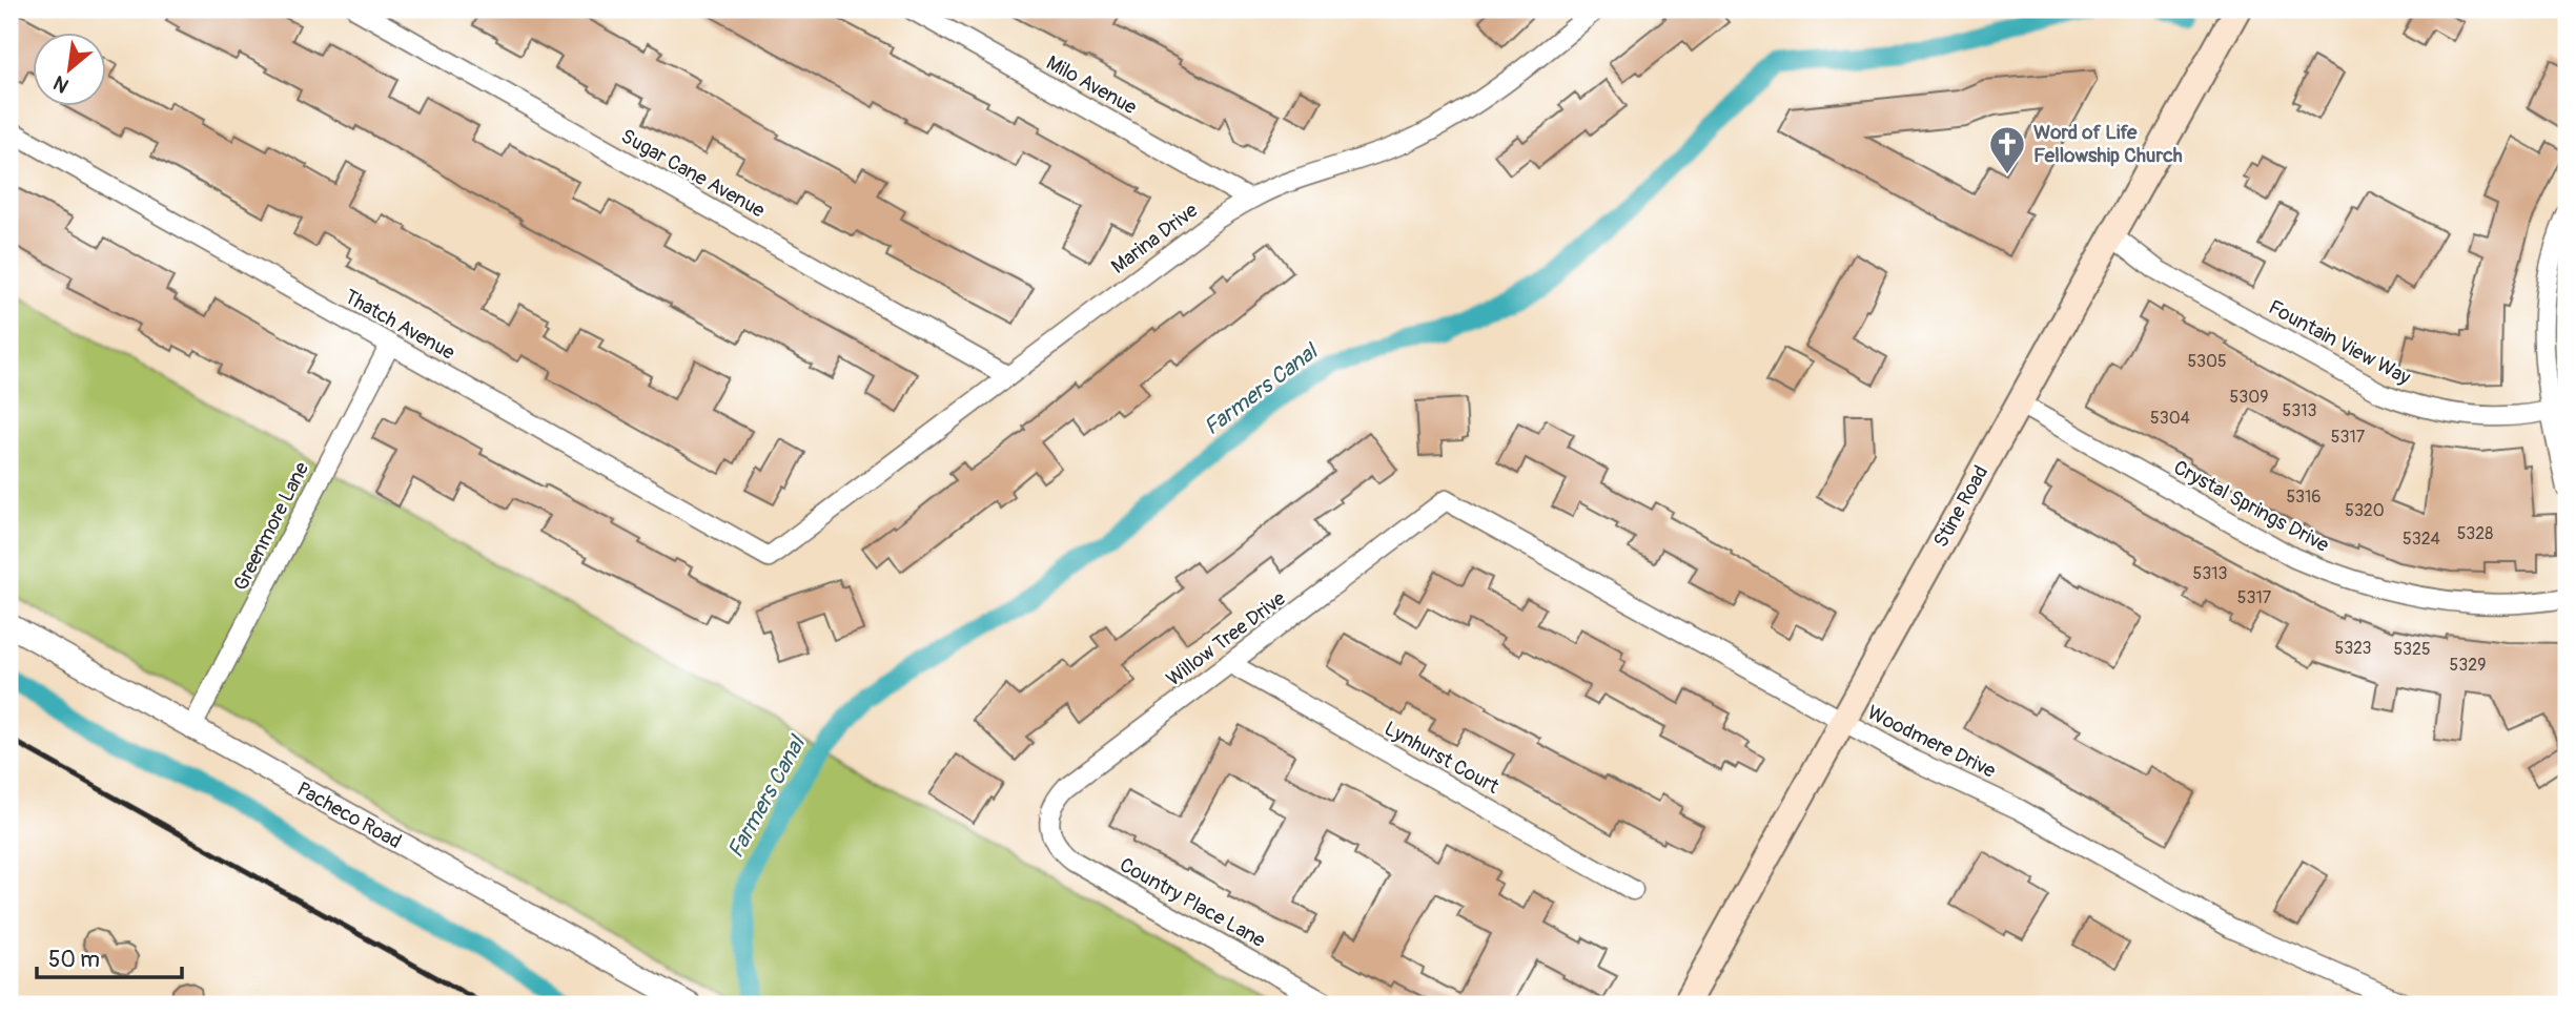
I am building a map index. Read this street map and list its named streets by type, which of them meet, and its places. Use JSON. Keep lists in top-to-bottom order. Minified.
{"streets":{"main road":["Stine Road"],"street":["Milo Avenue","Sugar Cane Avenue","Marina Drive","Thatch Avenue","Fountain View Way","Crystal Springs Drive","Greenmore Lane","Willow Tree Drive","Woodmere Drive","Lynhurst Court","Pacheco Road","Country Place Lane"]},"crossings":[["Milo Avenue","Marina Drive"],["Sugar Cane Avenue","Marina Drive"],["Marina Drive","Thatch Avenue"],["Thatch Avenue","Greenmore Lane"],["Fountain View Way","Stine Road"],["Stine Road","Crystal Springs Drive"],["Stine Road","Woodmere Drive"],["Greenmore Lane","Pacheco Road"],["Willow Tree Drive","Woodmere Drive"],["Willow Tree Drive","Lynhurst Court"],["Willow Tree Drive","Country Place Lane"]],"water":["Farmers Canal"],"places":{"church":["Word of Life Fellowship Church"]},"house_numbers":["5305","5309","5313","5304","5317","5316","5320","5328","5324","5313","5317","5323","5325","5329"],"scale_bar":"50 m","north":"bottom left"}
